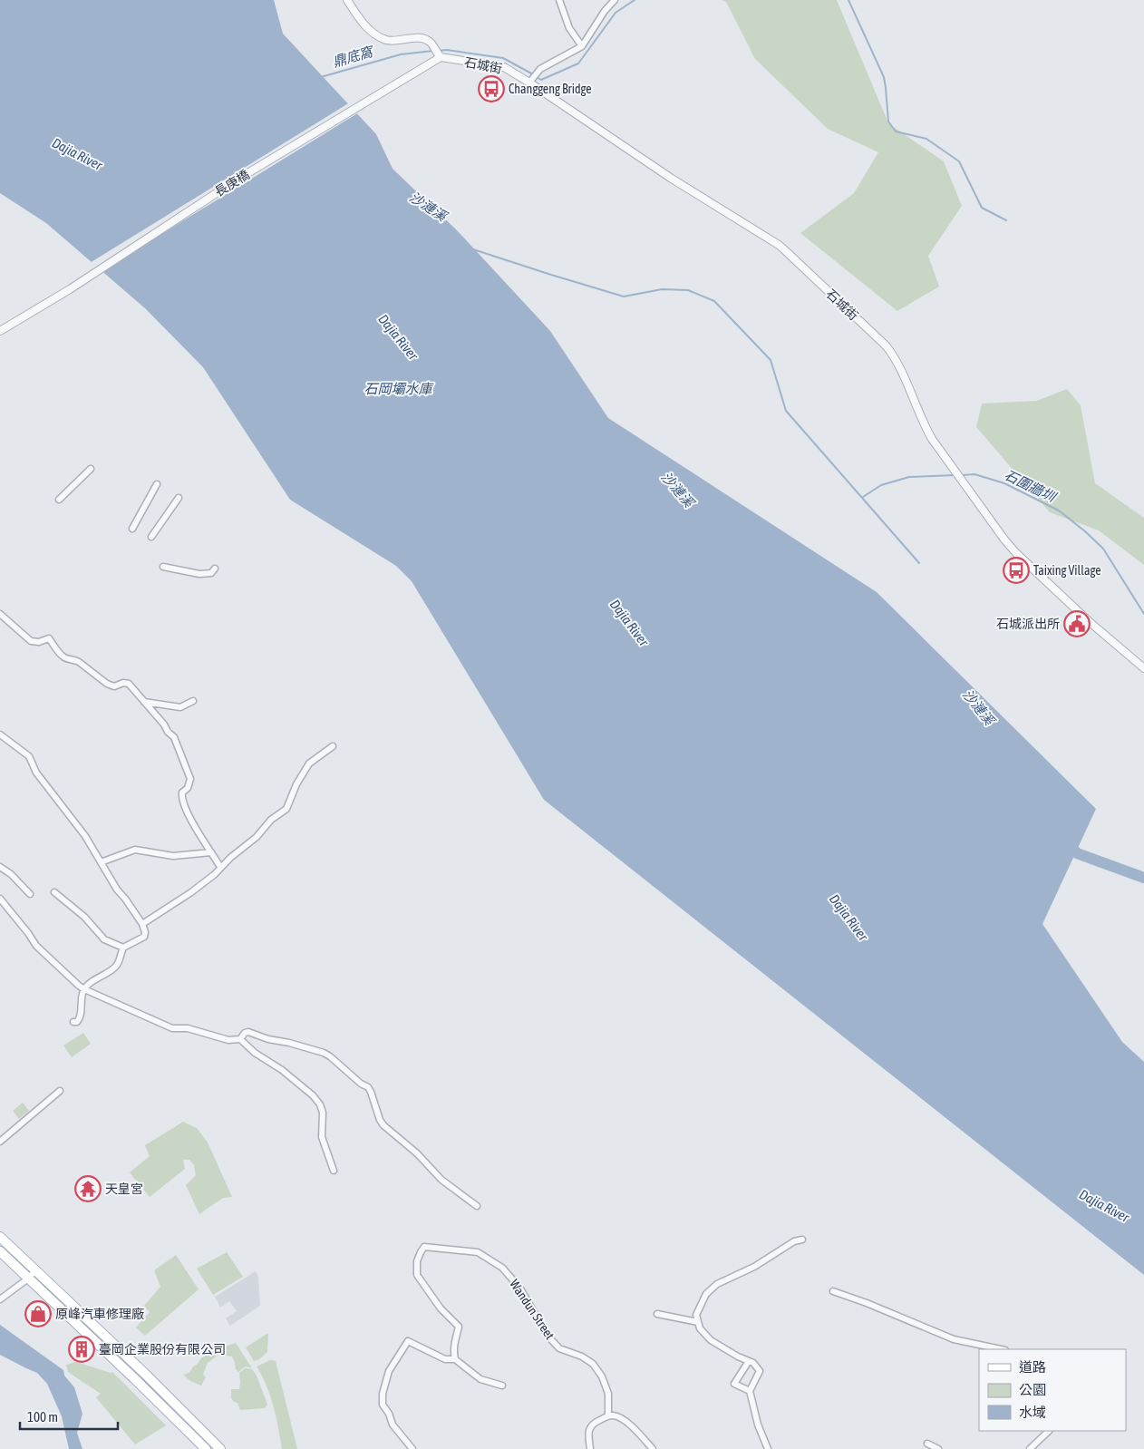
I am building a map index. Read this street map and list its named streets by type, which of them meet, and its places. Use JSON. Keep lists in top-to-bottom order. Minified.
{"streets":{"street":["石城街","長庚橋","Wandun Street"]},"crossings":[["石城街","長庚橋"]],"water":["鼎底窩","Dajia River","沙漣溪","石岡壩水庫","石圍牆圳"],"places":{"bus stop":["Changgeng Bridge","Taixing Village"],"public building":["石城派出所"],"temple":["天皇宮"],"shop":["原峰汽車修理廠"],"building":["臺岡企業股份有限公司"]},"legend":["道路","公園","水域"],"scale_bar":"100 m"}
